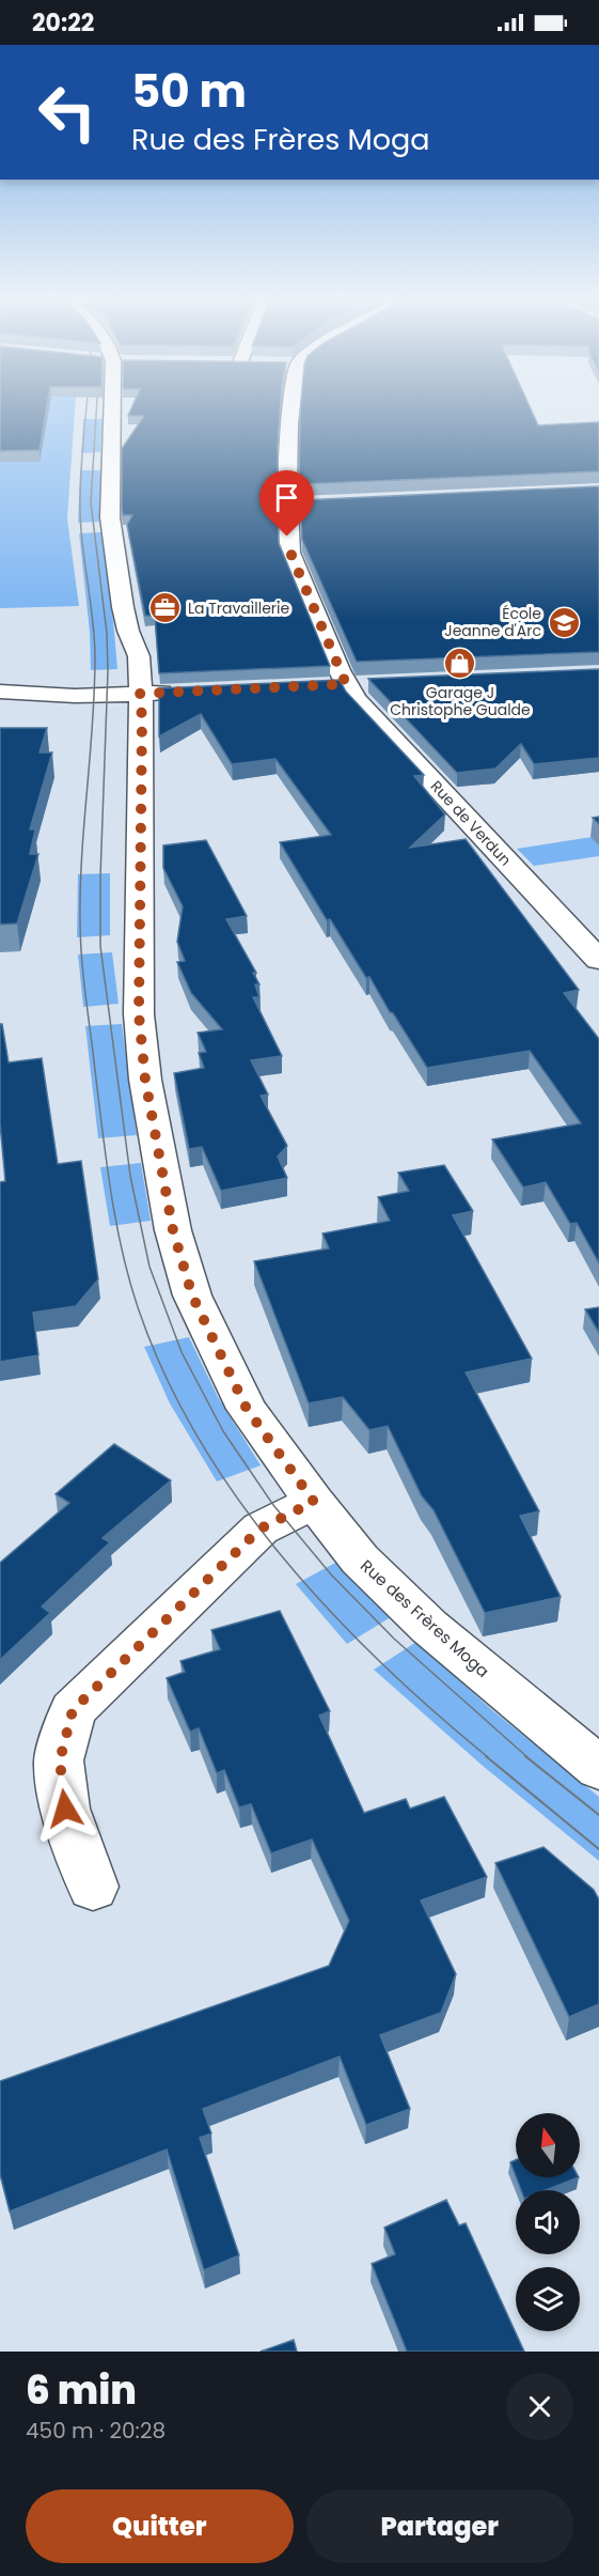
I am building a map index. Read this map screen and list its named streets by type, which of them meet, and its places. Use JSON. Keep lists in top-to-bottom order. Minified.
{"streets":{"street":["Rue de Verdun","Rue des Frères Moga"]},"places":{"office":["La Travaillerie"],"school or university":["École Jeanne d'Arc"],"shop":["Garage J Christophe Gualde"]},"north":"top","page":{"status":"20:22","turn":["50 m","Rue des Frères Moga"],"heading":["6 min","450 m · 20:28"],"buttons":["Quitter","Partager"]}}
